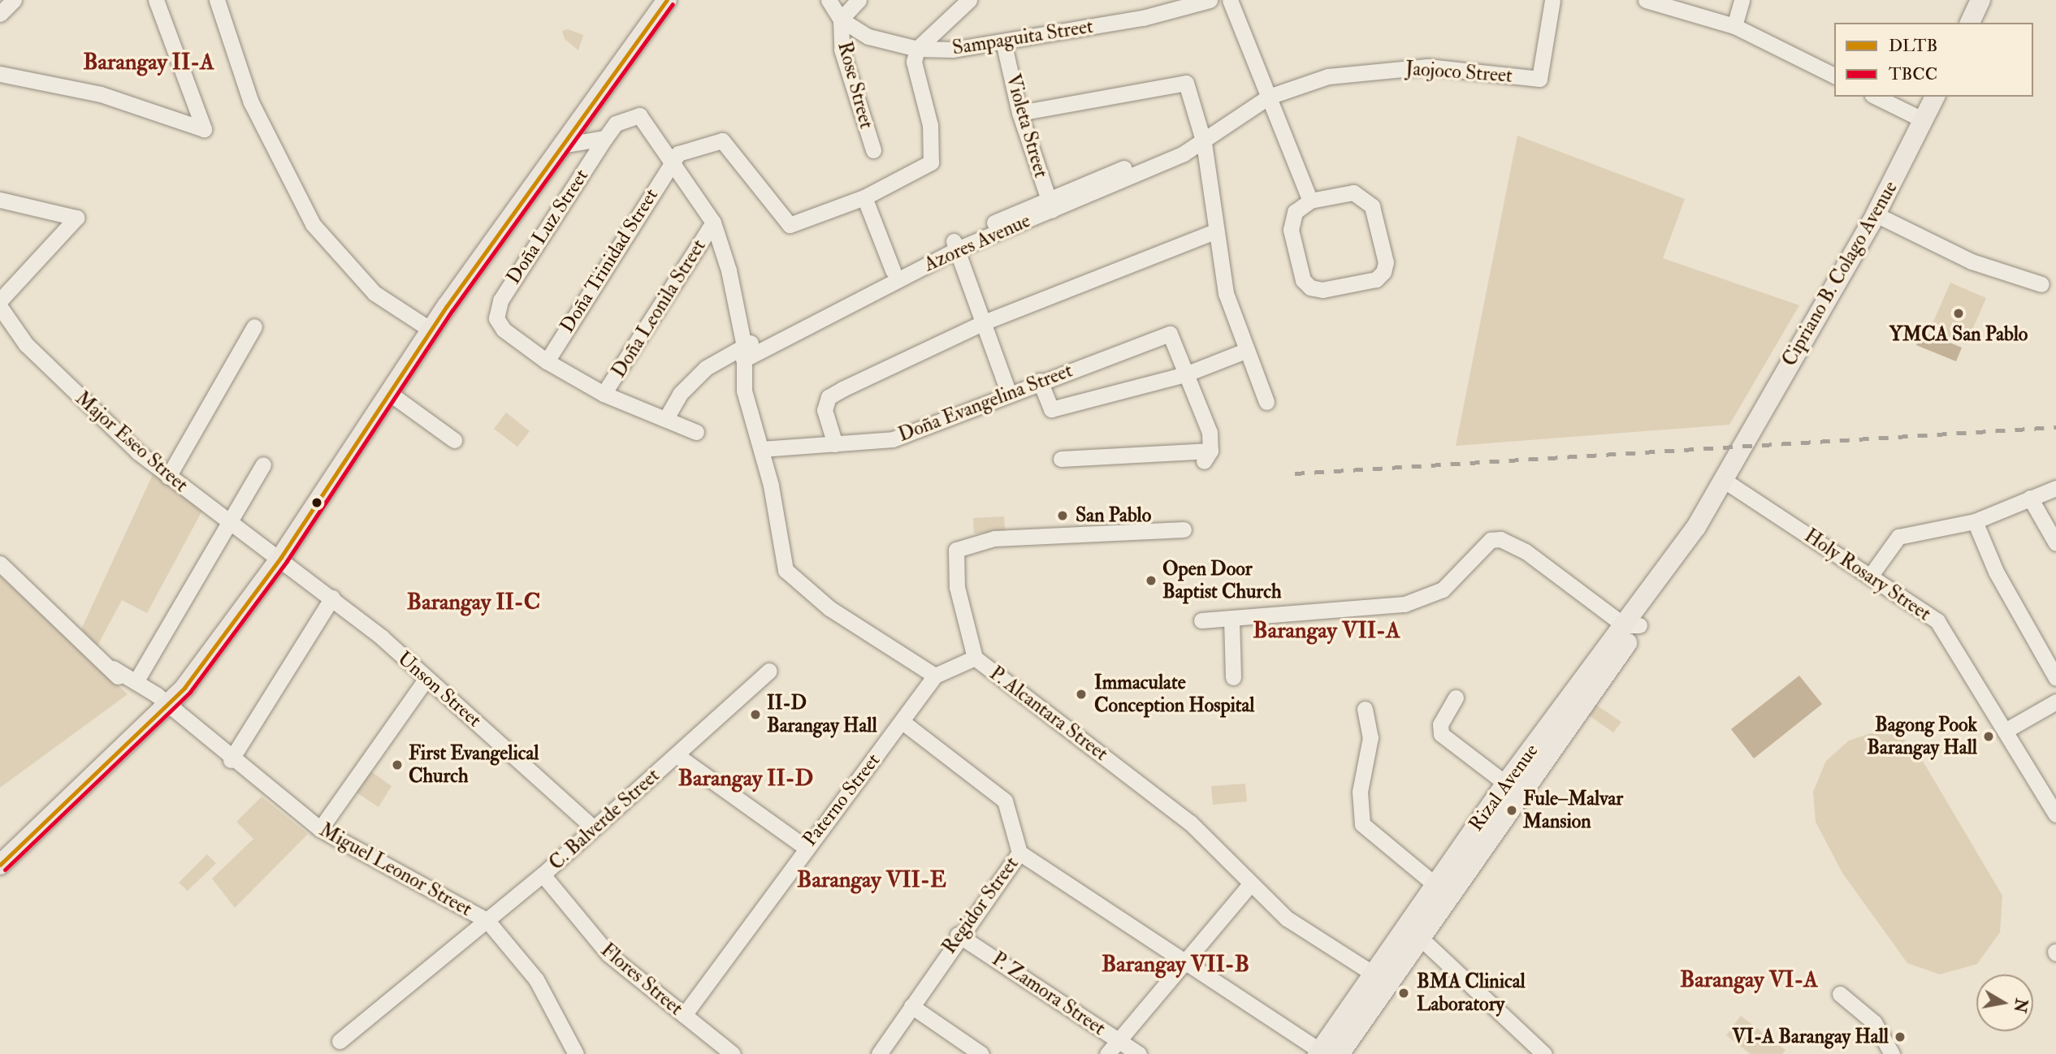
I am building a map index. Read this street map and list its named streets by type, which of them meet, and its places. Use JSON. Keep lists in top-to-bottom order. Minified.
{"streets":{"main road":["Cipriano B. Colago Avenue","Rizal Avenue"],"street":["Sampaguita Street","Jaojoco Street","Rose Street","Violeta Street","Doña Luz Street","Azores Avenue","Doña Trinidad Street","Doña Leonila Street","Doña Evangelina Street","Major Eseo Street","Holy Rosary Street","Unson Street","P. Alcantara Street","Paterno Street","C. Balverde Street","Miguel Leonor Street","Regidor Street","Flores Street","P. Zamora Street"]},"crossings":[["Sampaguita Street","Rose Street"],["Sampaguita Street","Violeta Street"],["Jaojoco Street","Azores Avenue"],["Violeta Street","Azores Avenue"],["Doña Luz Street","Doña Trinidad Street"],["Cipriano B. Colago Avenue","Rizal Avenue"],["Major Eseo Street","Unson Street"],["Holy Rosary Street","Rizal Avenue"],["Unson Street","C. Balverde Street"],["P. Alcantara Street","Rizal Avenue"],["P. Alcantara Street","Paterno Street"],["Paterno Street","Regidor Street"],["Paterno Street","Flores Street"],["C. Balverde Street","Miguel Leonor Street"],["C. Balverde Street","Flores Street"],["Regidor Street","P. Zamora Street"]],"districts":["Barangay II-A","Barangay II-C","Barangay VII-A","Barangay II-D","Barangay VII-E","Barangay VII-B","Barangay VI-A"],"places":["YMCA San Pablo","San Pablo","Open Door Baptist Church","Immaculate Conception Hospital","II-D Barangay Hall","Bagong Pook Barangay Hall","First Evangelical Church","Fule–Malvar Mansion","BMA Clinical Laboratory","VI-A Barangay Hall"],"lines":["transit line DLTB","transit line TBCC"],"legend":["DLTB","TBCC"],"north":"right"}
